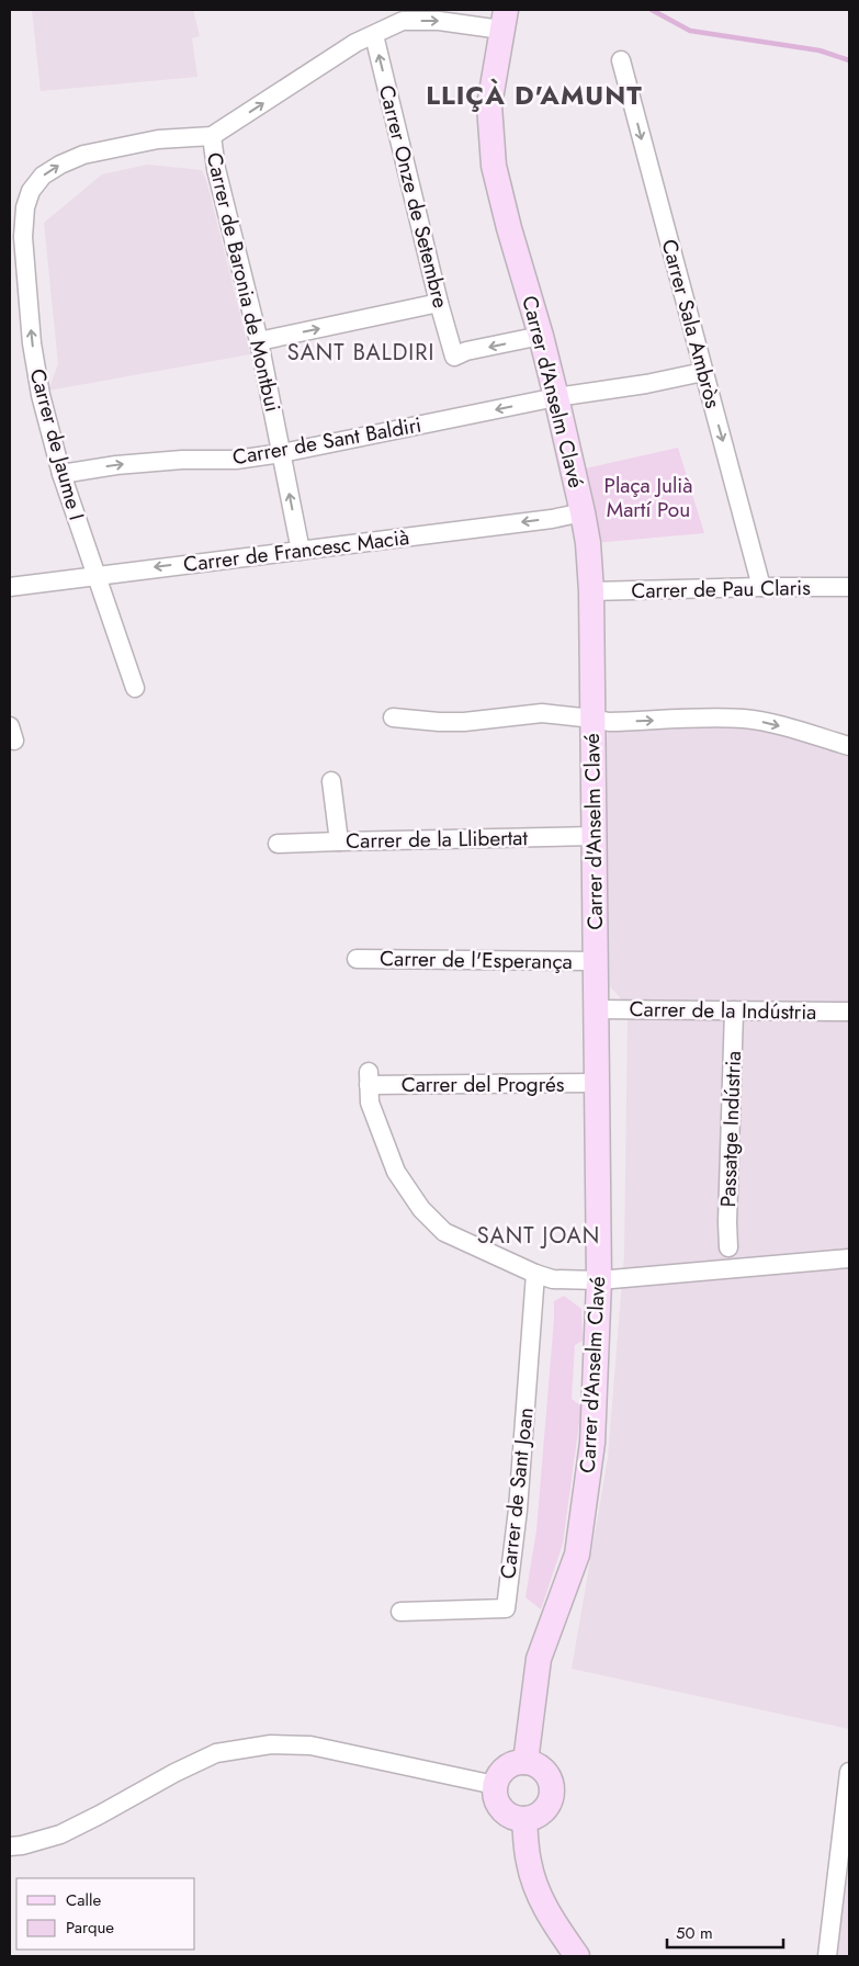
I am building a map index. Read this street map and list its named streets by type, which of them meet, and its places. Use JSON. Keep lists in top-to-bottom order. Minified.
{"streets":{"street":["Carrer Onze de Setembre","Carrer de Baronia de Montbui","Carrer Sala Ambròs","Carrer d'Anselm Clavé","Carrer de Sant Baldiri","Carrer de Jaume I","Carrer de Francesc Macià","Carrer de Pau Claris","Carrer de la Llibertat","Carrer de l'Esperança","Carrer de la Indústria","Carrer del Progrés","Passatge Indústria","Carrer de Sant Joan"]},"crossings":[["Carrer Onze de Setembre","Carrer de Baronia de Montbui"],["Carrer Onze de Setembre","Carrer d'Anselm Clavé"],["Carrer de Baronia de Montbui","Carrer d'Anselm Clavé"],["Carrer de Baronia de Montbui","Carrer de Sant Baldiri"],["Carrer de Baronia de Montbui","Carrer de Jaume I"],["Carrer de Baronia de Montbui","Carrer de Francesc Macià"],["Carrer Sala Ambròs","Carrer de Sant Baldiri"],["Carrer Sala Ambròs","Carrer de Pau Claris"],["Carrer d'Anselm Clavé","Carrer de Sant Baldiri"],["Carrer d'Anselm Clavé","Carrer de Francesc Macià"],["Carrer d'Anselm Clavé","Carrer de Pau Claris"],["Carrer d'Anselm Clavé","Carrer de la Llibertat"],["Carrer d'Anselm Clavé","Carrer de l'Esperança"],["Carrer d'Anselm Clavé","Carrer de la Indústria"],["Carrer d'Anselm Clavé","Carrer del Progrés"],["Carrer de Sant Baldiri","Carrer de Jaume I"],["Carrer de Jaume I","Carrer de Francesc Macià"],["Carrer de la Indústria","Passatge Indústria"],["Carrer del Progrés","Carrer de Sant Joan"]],"one_way":["Carrer Onze de Setembre","Carrer de Baronia de Montbui","Carrer Sala Ambròs","Carrer de Francesc Macià"],"districts":["LLIÇÀ D'AMUNT","SANT BALDIRI","SANT JOAN"],"parks":["Plaça Julià Martí Pou"],"legend":["Calle","Parque"],"scale_bar":"50 m"}
